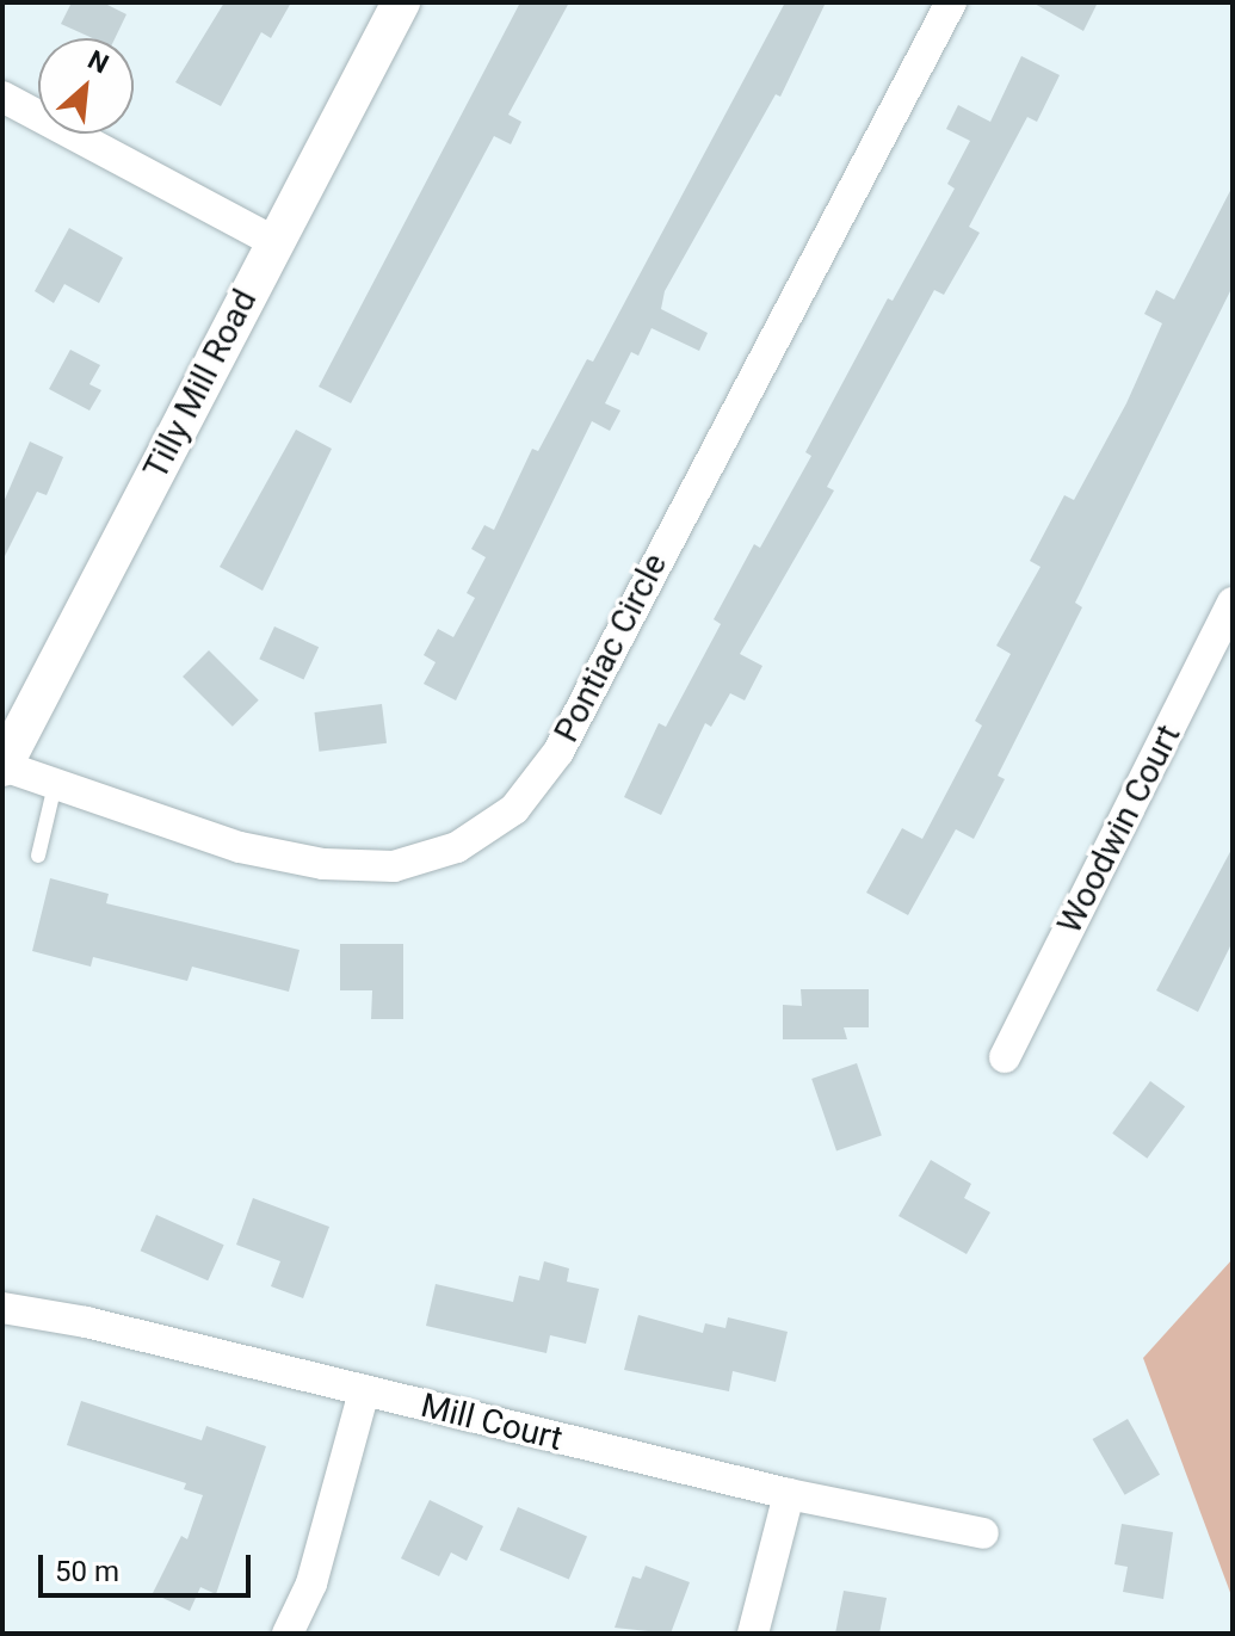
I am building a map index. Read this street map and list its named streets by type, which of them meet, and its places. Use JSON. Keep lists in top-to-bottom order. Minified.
{"streets":{"street":["Tilly Mill Road","Pontiac Circle","Woodwin Court","Mill Court"]},"crossings":[["Tilly Mill Road","Pontiac Circle"]],"scale_bar":"50 m","north":"top right"}
